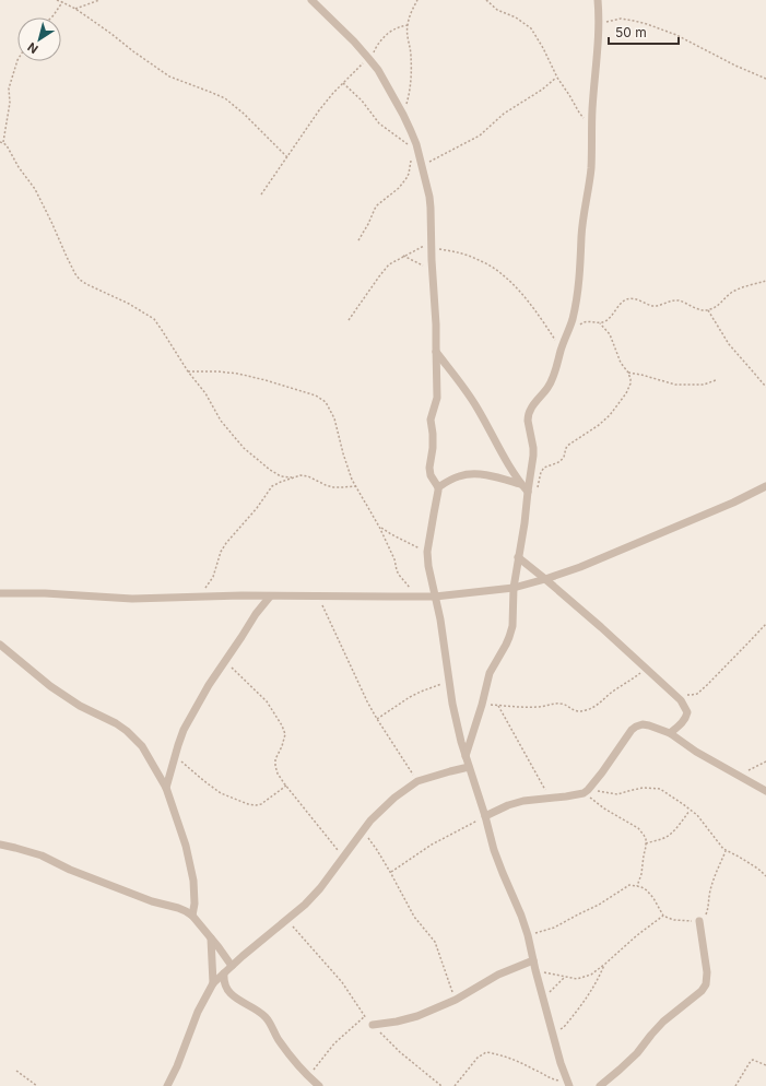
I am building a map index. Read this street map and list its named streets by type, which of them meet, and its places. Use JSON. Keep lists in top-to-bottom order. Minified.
{"scale_bar":"50 m","north":"bottom left"}
